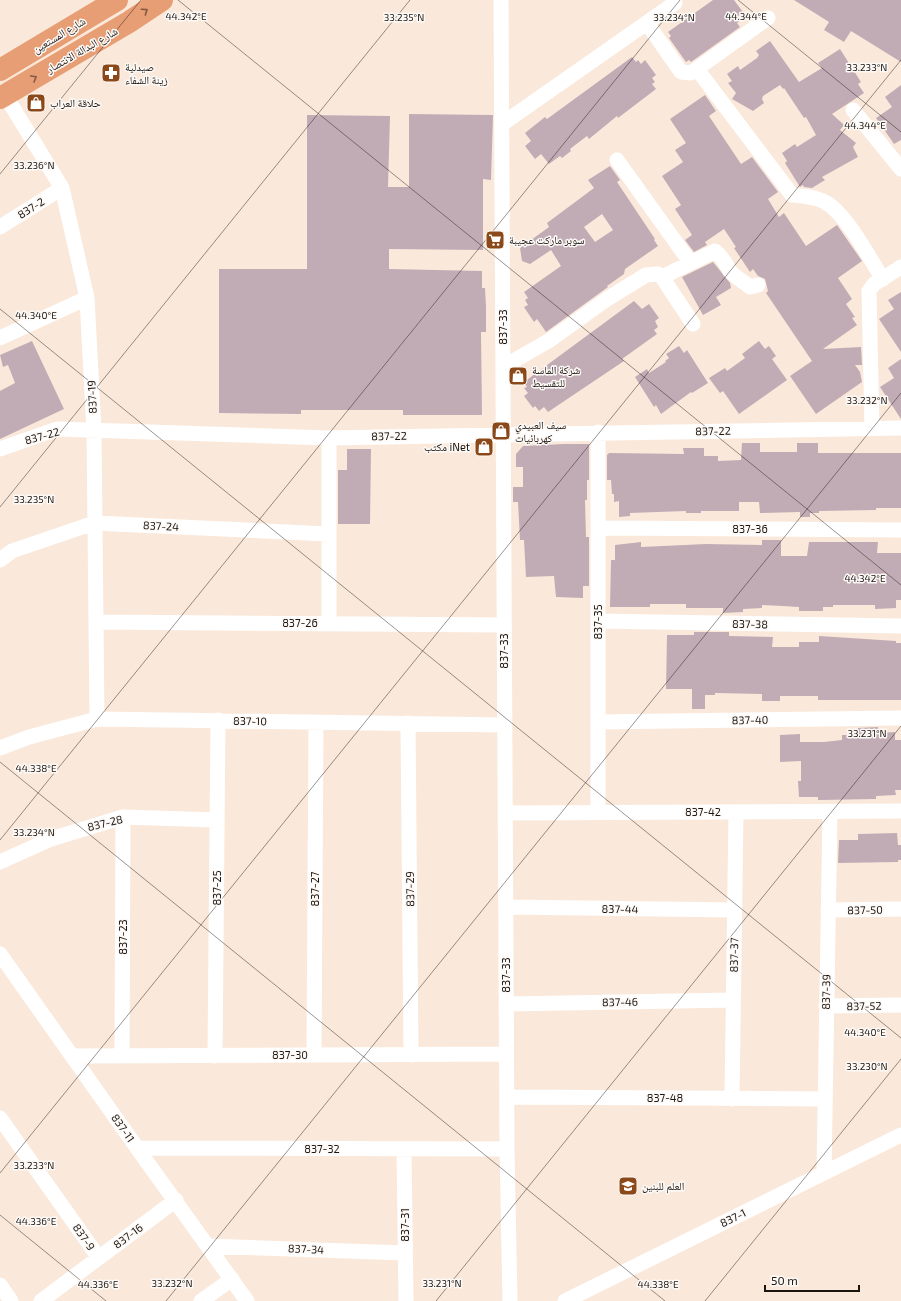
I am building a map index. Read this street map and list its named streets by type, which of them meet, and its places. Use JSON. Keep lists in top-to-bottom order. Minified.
{"streets":{"main road":["شارع المستعين","شارع البدالة الانتصار"],"street":["837-2","837-33","837-19","837-22","837-24","837-36","837-35","837-26","837-38","837-40","837-10","837-42","837-28","837-25","837-27","837-29","837-44","837-50","837-23","837-37","837-39","837-46","837-52","837-30","837-48","837-11","837-32","837-1","837-31","837-16","837-9","837-34"]},"crossings":[["شارع البدالة الانتصار","837-19"],["837-2","837-19"],["837-33","837-22"],["837-33","837-26"],["837-33","837-10"],["837-33","837-42"],["837-33","837-44"],["837-33","837-46"],["837-33","837-30"],["837-33","837-48"],["837-33","837-32"],["837-19","837-22"],["837-19","837-24"],["837-19","837-26"],["837-19","837-10"],["837-22","837-35"],["837-36","837-35"],["837-35","837-38"],["837-35","837-40"],["837-35","837-42"],["837-10","837-25"],["837-10","837-27"],["837-10","837-29"],["837-42","837-37"],["837-42","837-39"],["837-28","837-25"],["837-28","837-23"],["837-25","837-30"],["837-27","837-30"],["837-29","837-30"],["837-44","837-37"],["837-50","837-39"],["837-23","837-30"],["837-37","837-46"],["837-37","837-48"],["837-39","837-52"],["837-39","837-48"],["837-39","837-1"],["837-30","837-11"],["837-11","837-32"],["837-11","837-16"],["837-11","837-34"],["837-32","837-31"],["837-31","837-34"],["837-16","837-9"]],"one_way":["شارع البدالة الانتصار"],"places":{"pharmacy":["صيدلية زينة الشفاء"],"shop":["حلاقة العراب","شركة الماسة للتقسيط","سيف العبيدي كهربائيات","مكتب iNet"],"supermarket":["سوبر ماركت عجيبة"],"school or university":["العلم للبنين"]},"scale_bar":"50 m","coordinates":["44.342°E","44.344°E","33.235°N","33.234°N","33.233°N","33.236°N","44.340°E","33.232°N","33.231°N","44.338°E","33.230°N","44.336°E"]}
